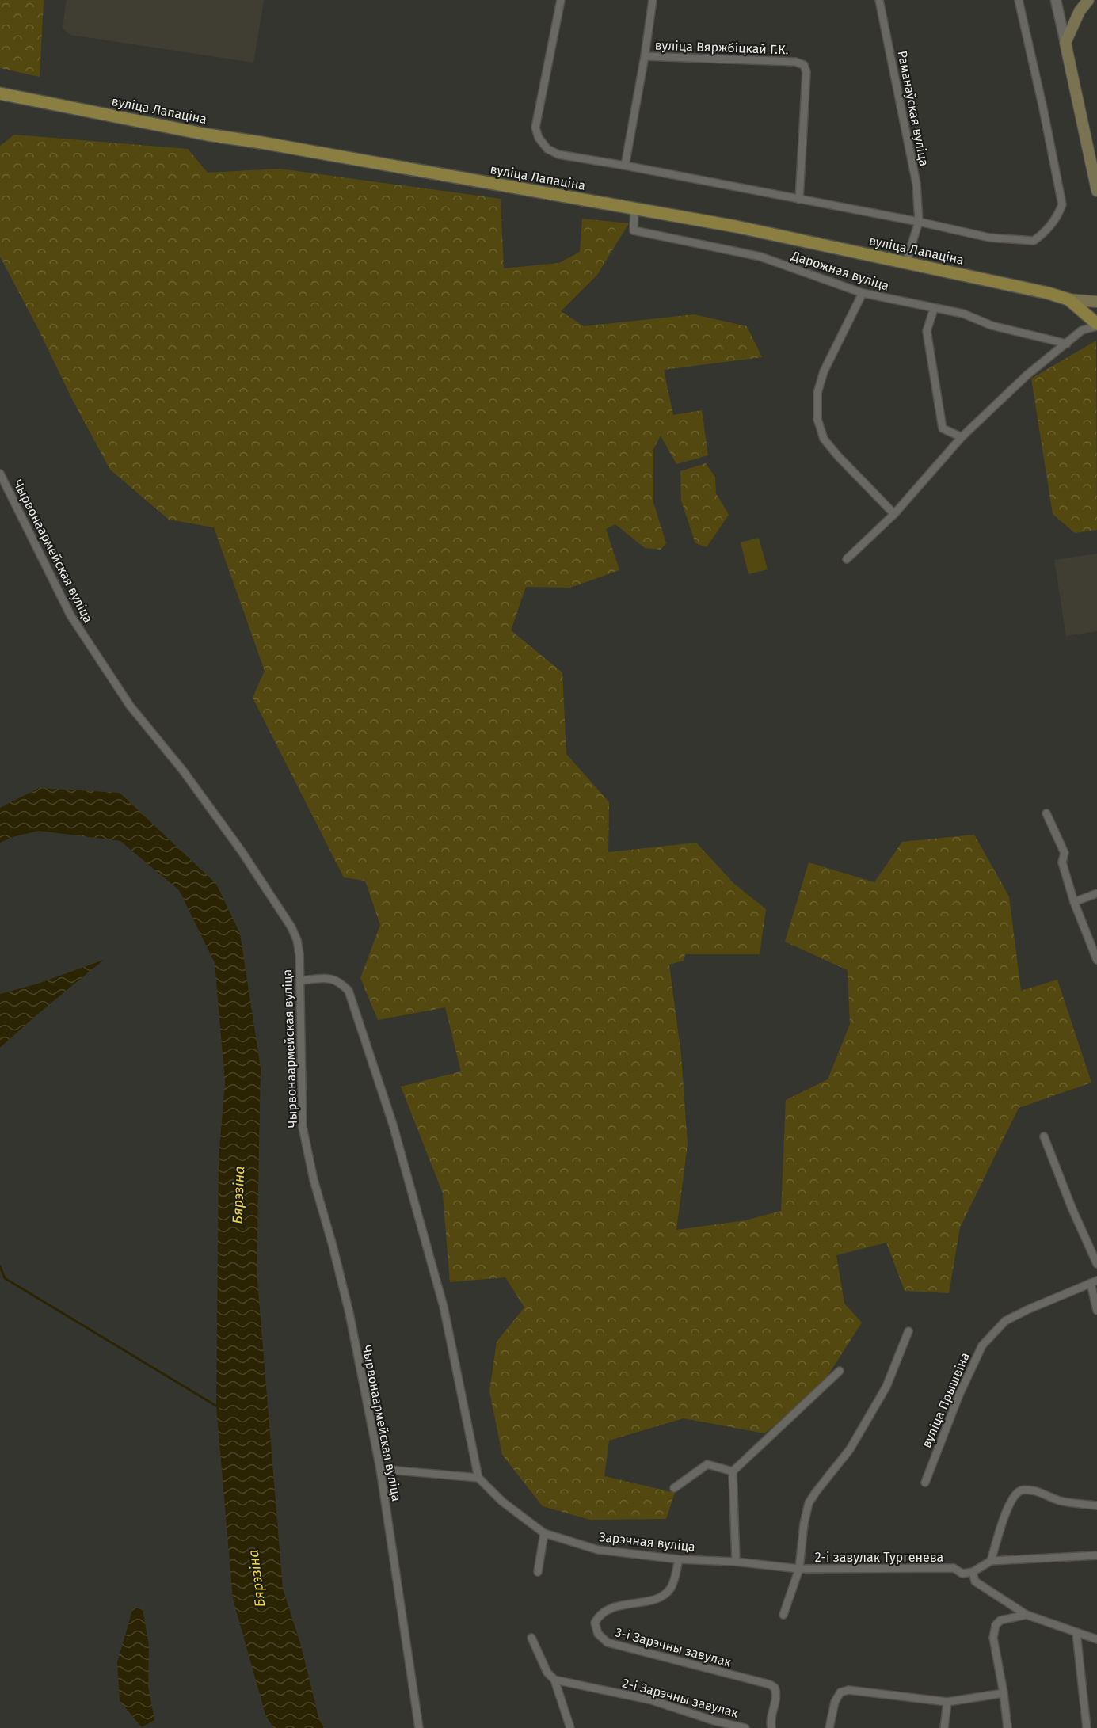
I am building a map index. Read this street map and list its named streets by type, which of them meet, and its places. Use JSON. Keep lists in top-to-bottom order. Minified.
{"streets":{"main road":["вуліца Лапаціна"],"street":["вуліца Вяржбіцкай Г.К.","Раманаўская вуліца","Дарожная вуліца","Чырвонаармейская вуліца","вуліца Прышвіна","Зарэчная вуліца","2-і завулак Тургенева","3-і Зарэчны завулак","2-і Зарэчны завулак"]},"crossings":[["вуліца Лапаціна","Дарожная вуліца"],["Зарэчная вуліца","2-і завулак Тургенева"],["Зарэчная вуліца","3-і Зарэчны завулак"]],"water":["Бярэзіна"]}
